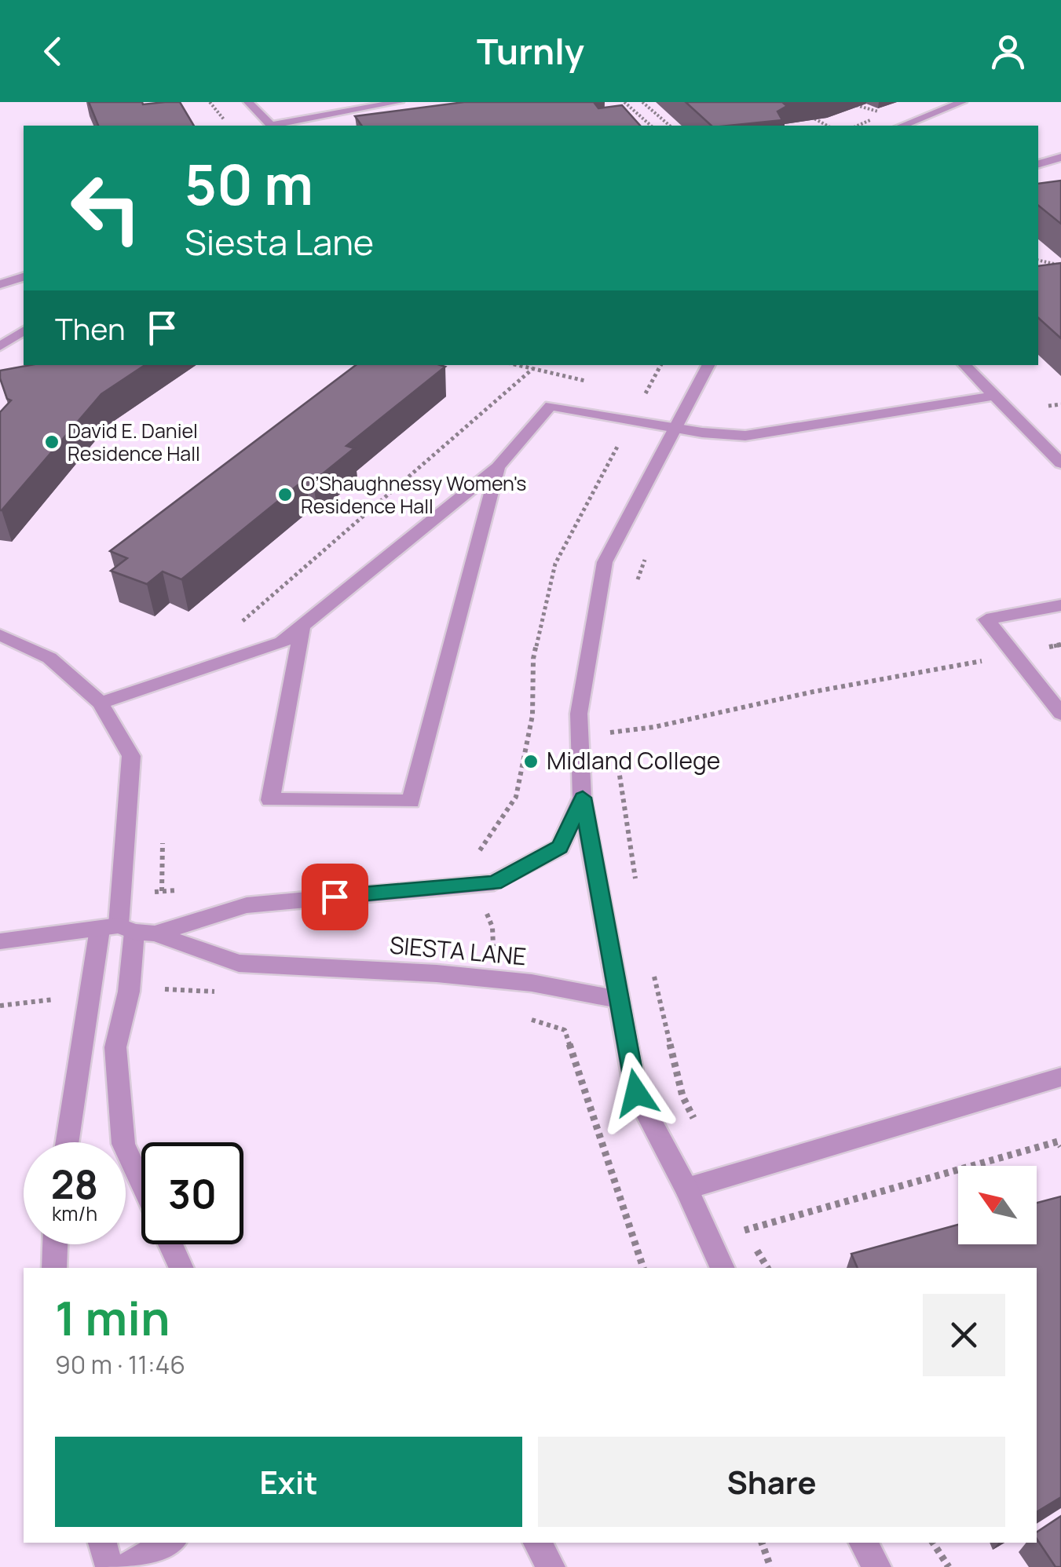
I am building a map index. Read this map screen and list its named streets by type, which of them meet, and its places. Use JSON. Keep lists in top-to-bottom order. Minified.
{"streets":{"street":["SIESTA LANE"]},"places":["David E. Daniel Residence Hall","O’Shaughnessy Women's Residence Hall","Midland College"],"north":"top left","page":{"header":"Turnly","turn":["50 m","Siesta Lane"],"then":"Then","speed":"28 km/h","limit":"30","heading":["1 min","90 m · 11:46"],"buttons":["Exit","Share"]}}
